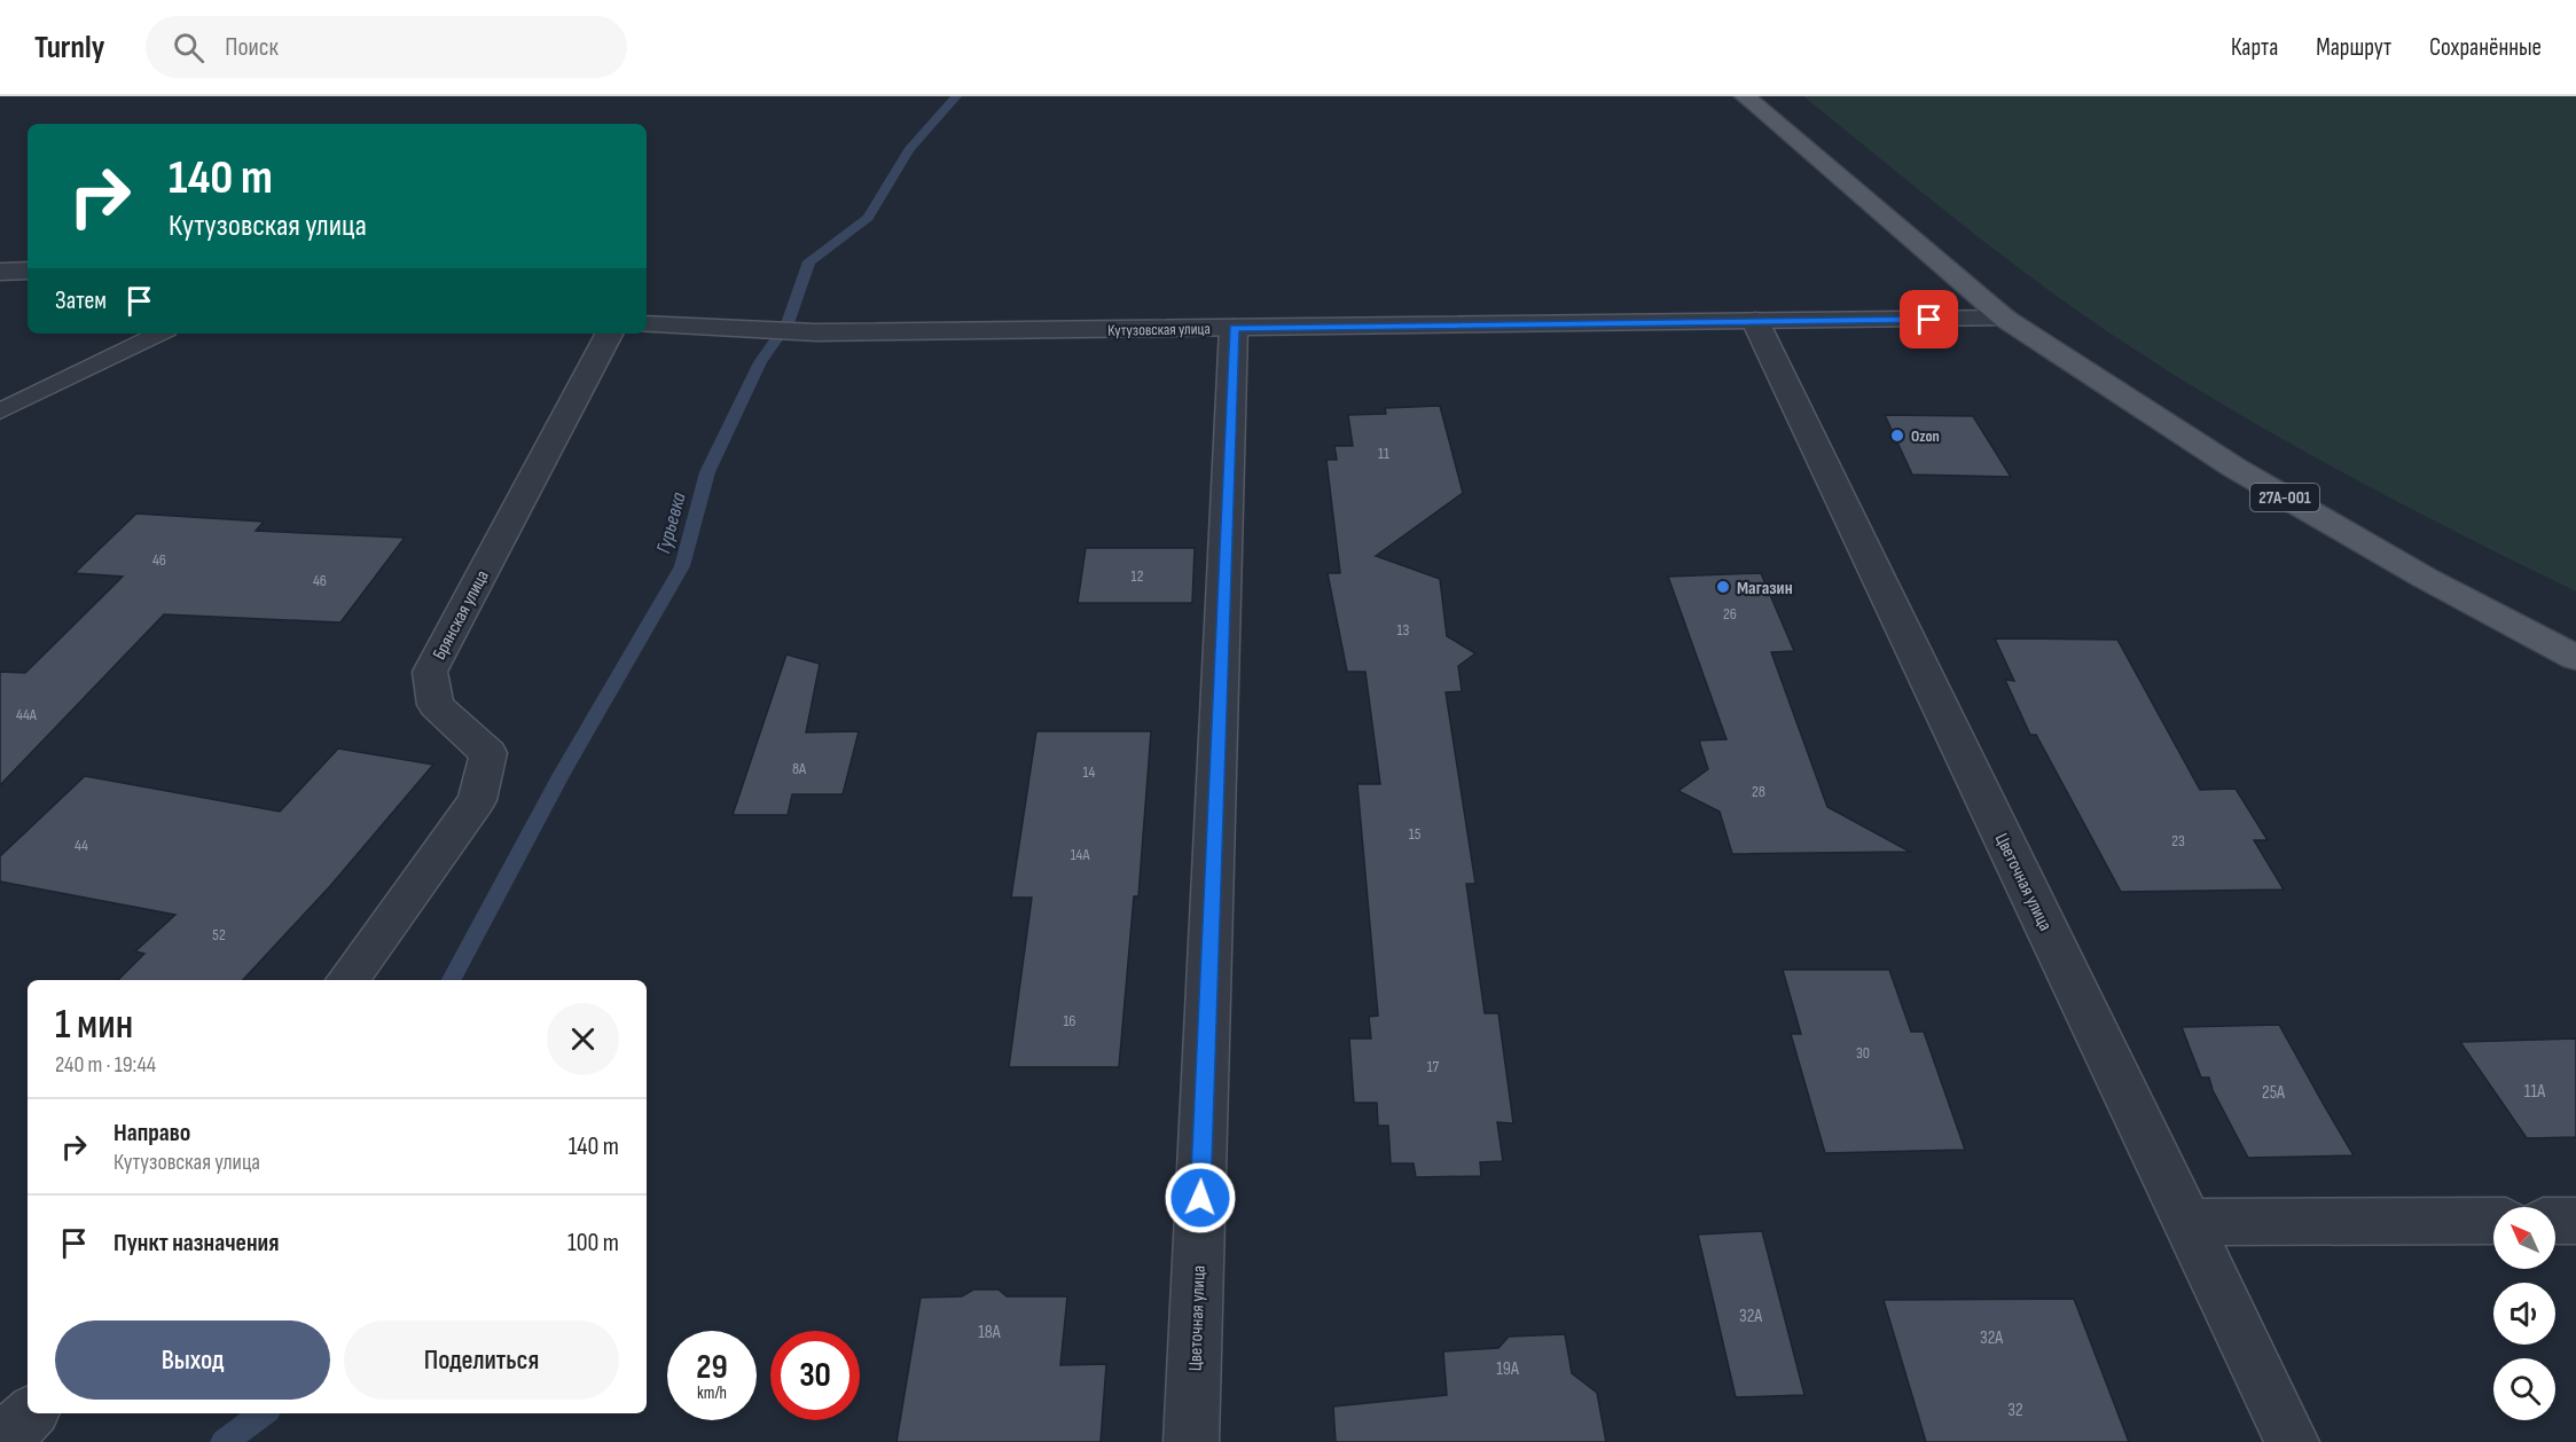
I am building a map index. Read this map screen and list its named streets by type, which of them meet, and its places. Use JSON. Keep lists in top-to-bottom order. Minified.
{"streets":{"main road":["27А-001"],"street":["Кутузовская улица","Брянская улица","Цветочная улица"]},"crossings":[["Кутузовская улица","27А-001"],["Кутузовская улица","Цветочная улица"]],"water":["Гурьевка"],"places":["Ozon","Магазин"],"house_numbers":["11","46","12","46","26","13","44А","8А","14","28","15","23","44","14А","52","16","30","17","11А","25А","32А","18А","32А","19А","32"],"north":"top left","page":{"header":"Turnly","search":"Поиск","nav":["Карта","Маршрут","Сохранённые"],"turn":["140 m","Кутузовская улица"],"then":"Затем","heading":["1 мин","240 m · 19:44"],"list":[{"name":"Направо","note":"Кутузовская улица","value":"140 m"},{"name":"Пункт назначения","value":"100 m"}],"buttons":["Выход","Поделиться"],"speed":"29 km/h","limit":"30"}}
